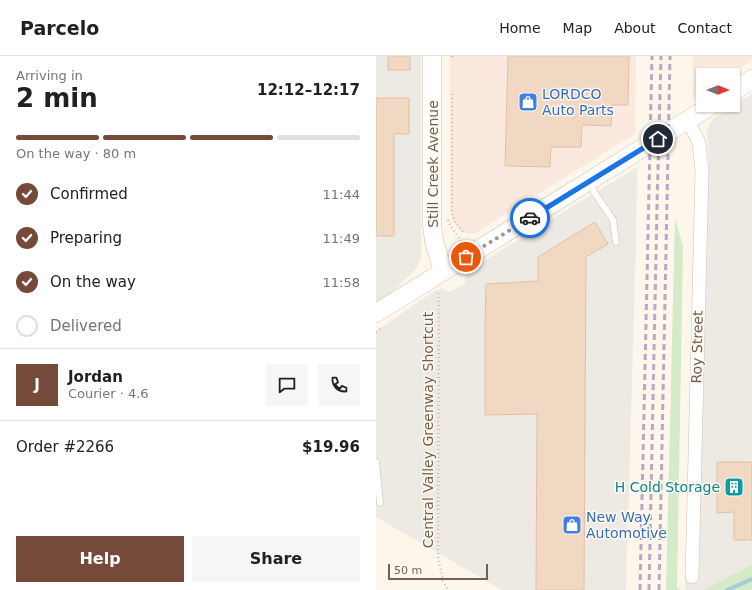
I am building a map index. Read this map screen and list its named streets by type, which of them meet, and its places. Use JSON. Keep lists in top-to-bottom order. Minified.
{"streets":{"street":["Still Creek Avenue","Roy Street"],"path":["Central Valley Greenway Shortcut"]},"places":{"shop":["LORDCO Auto Parts","New Way Automotive"],"building":["H Cold Storage"]},"scale_bar":"50 m","north":"right","page":{"header":"Parcelo","nav":["Home","Map","About","Contact"],"heading":["2 min","Arriving in","12:12–12:17"],"panel":["Jordan","Courier · 4.6","Order #2266","$19.96"],"bar":"On the way · 80 m","list":[["Confirmed","11:44"],["Preparing","11:49"],["On the way","11:58"],"Delivered"],"round":"J","buttons":["Help","Share"],"scale":"50 m"}}
